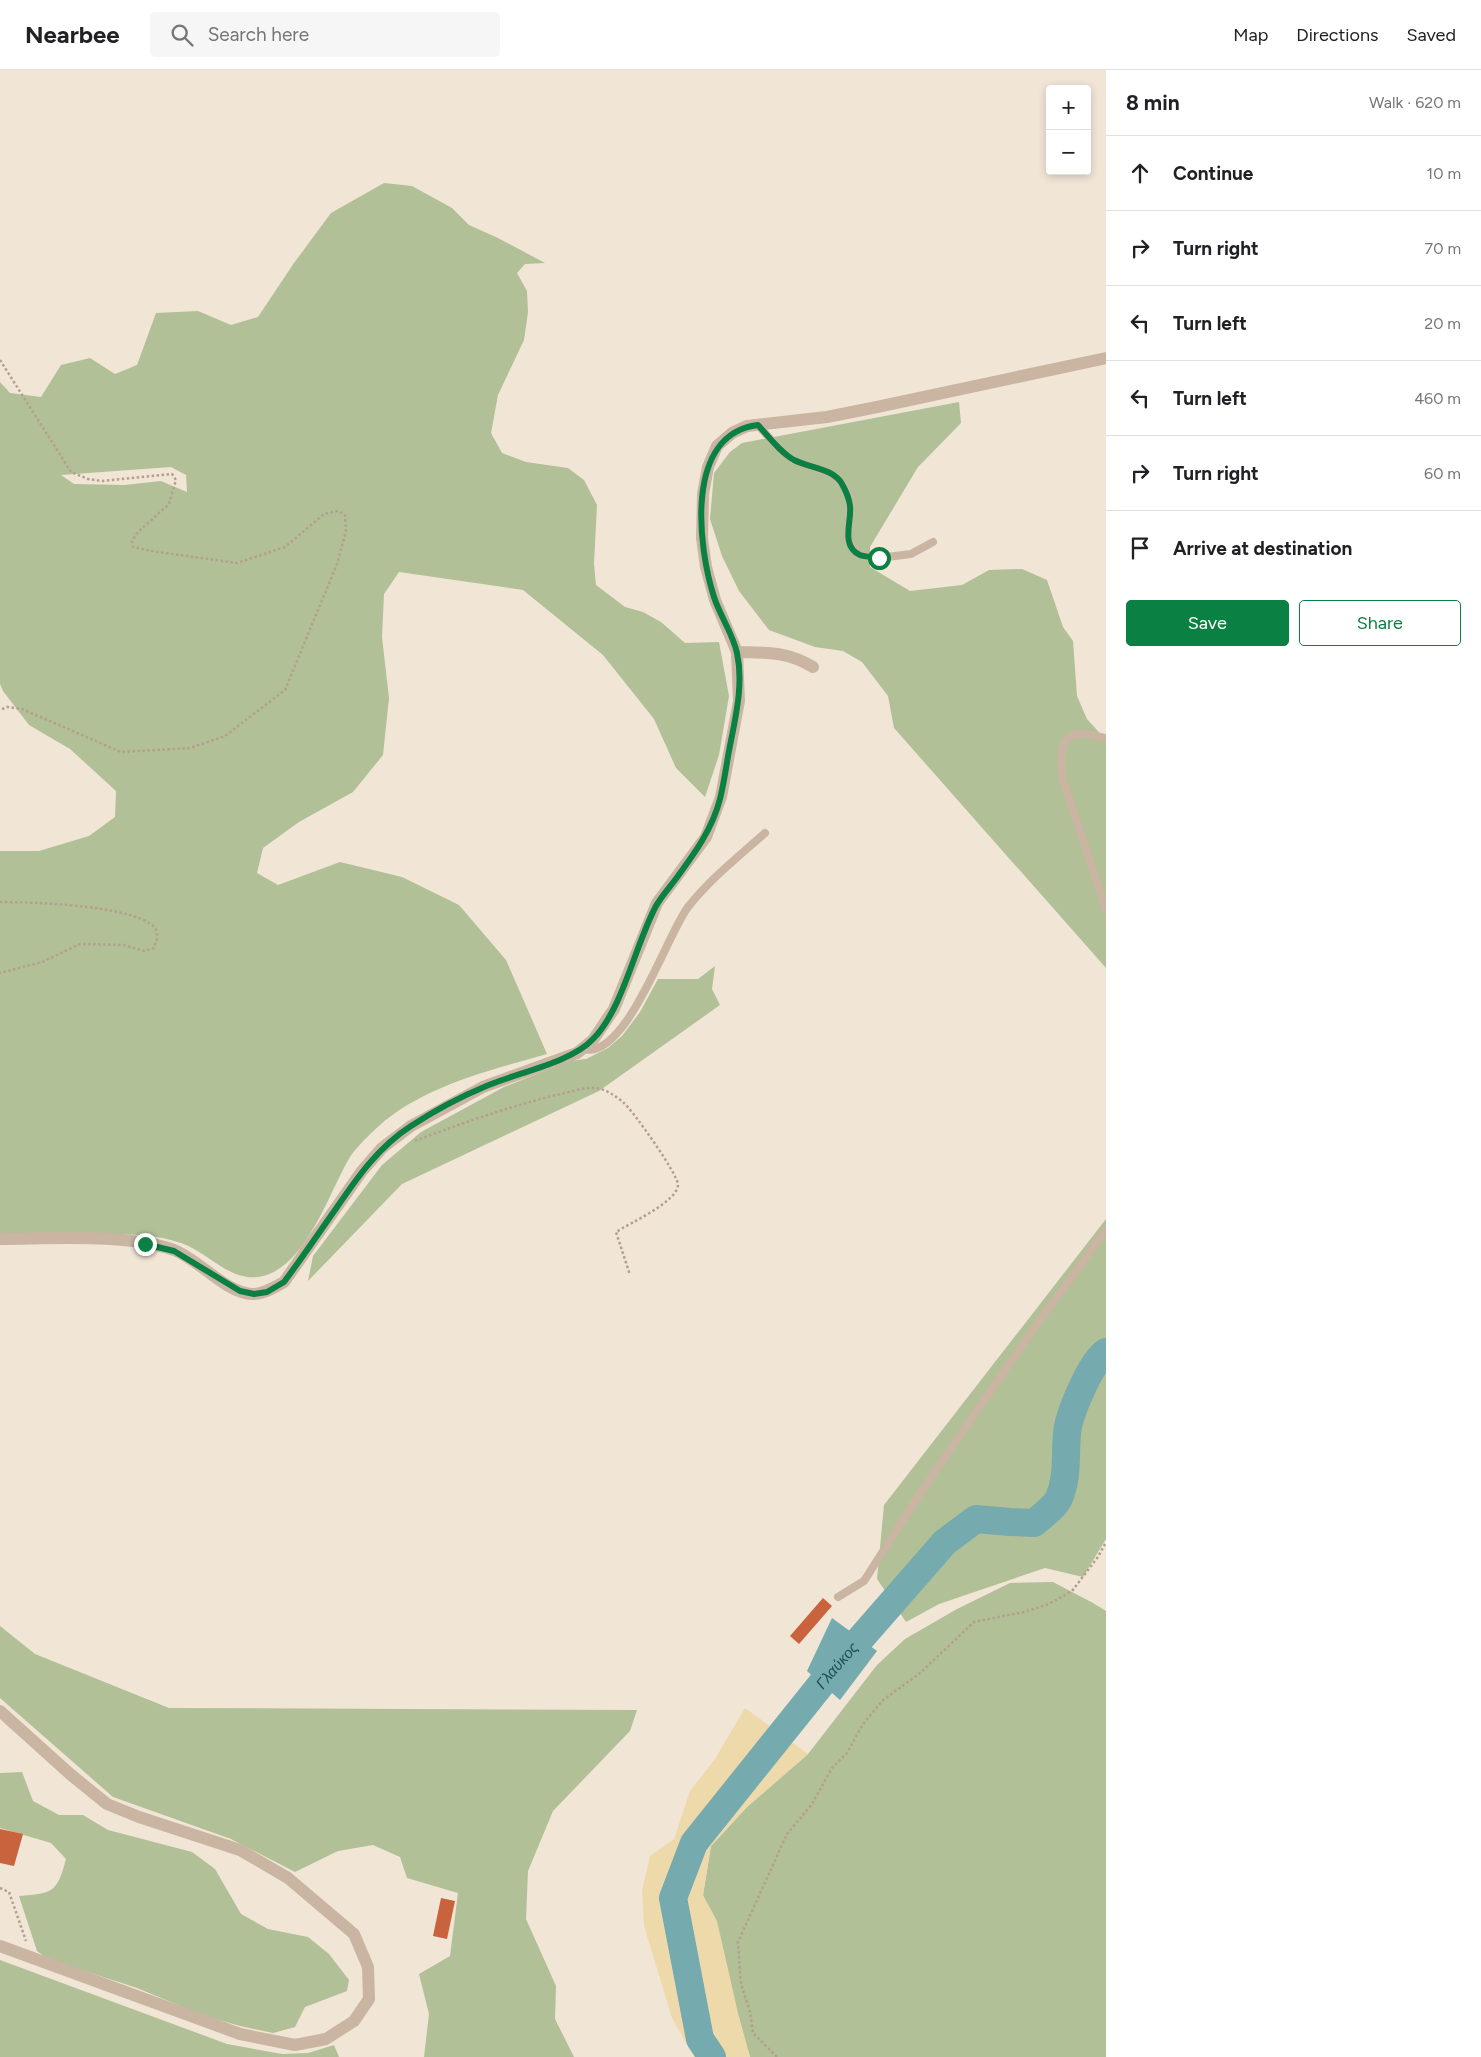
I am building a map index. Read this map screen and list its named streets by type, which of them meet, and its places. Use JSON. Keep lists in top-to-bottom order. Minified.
{"water":["Γλαύκος"],"page":{"header":"Nearbee","search":"Search here","nav":["Map","Directions","Saved"],"heading":["8 min","Walk · 620 m"],"map_buttons":["+","−"],"list":[["Continue","10 m"],["Turn right","70 m"],["Turn left","20 m"],["Turn left","460 m"],["Turn right","60 m"],"Arrive at destination"],"buttons":["Save","Share"]}}
